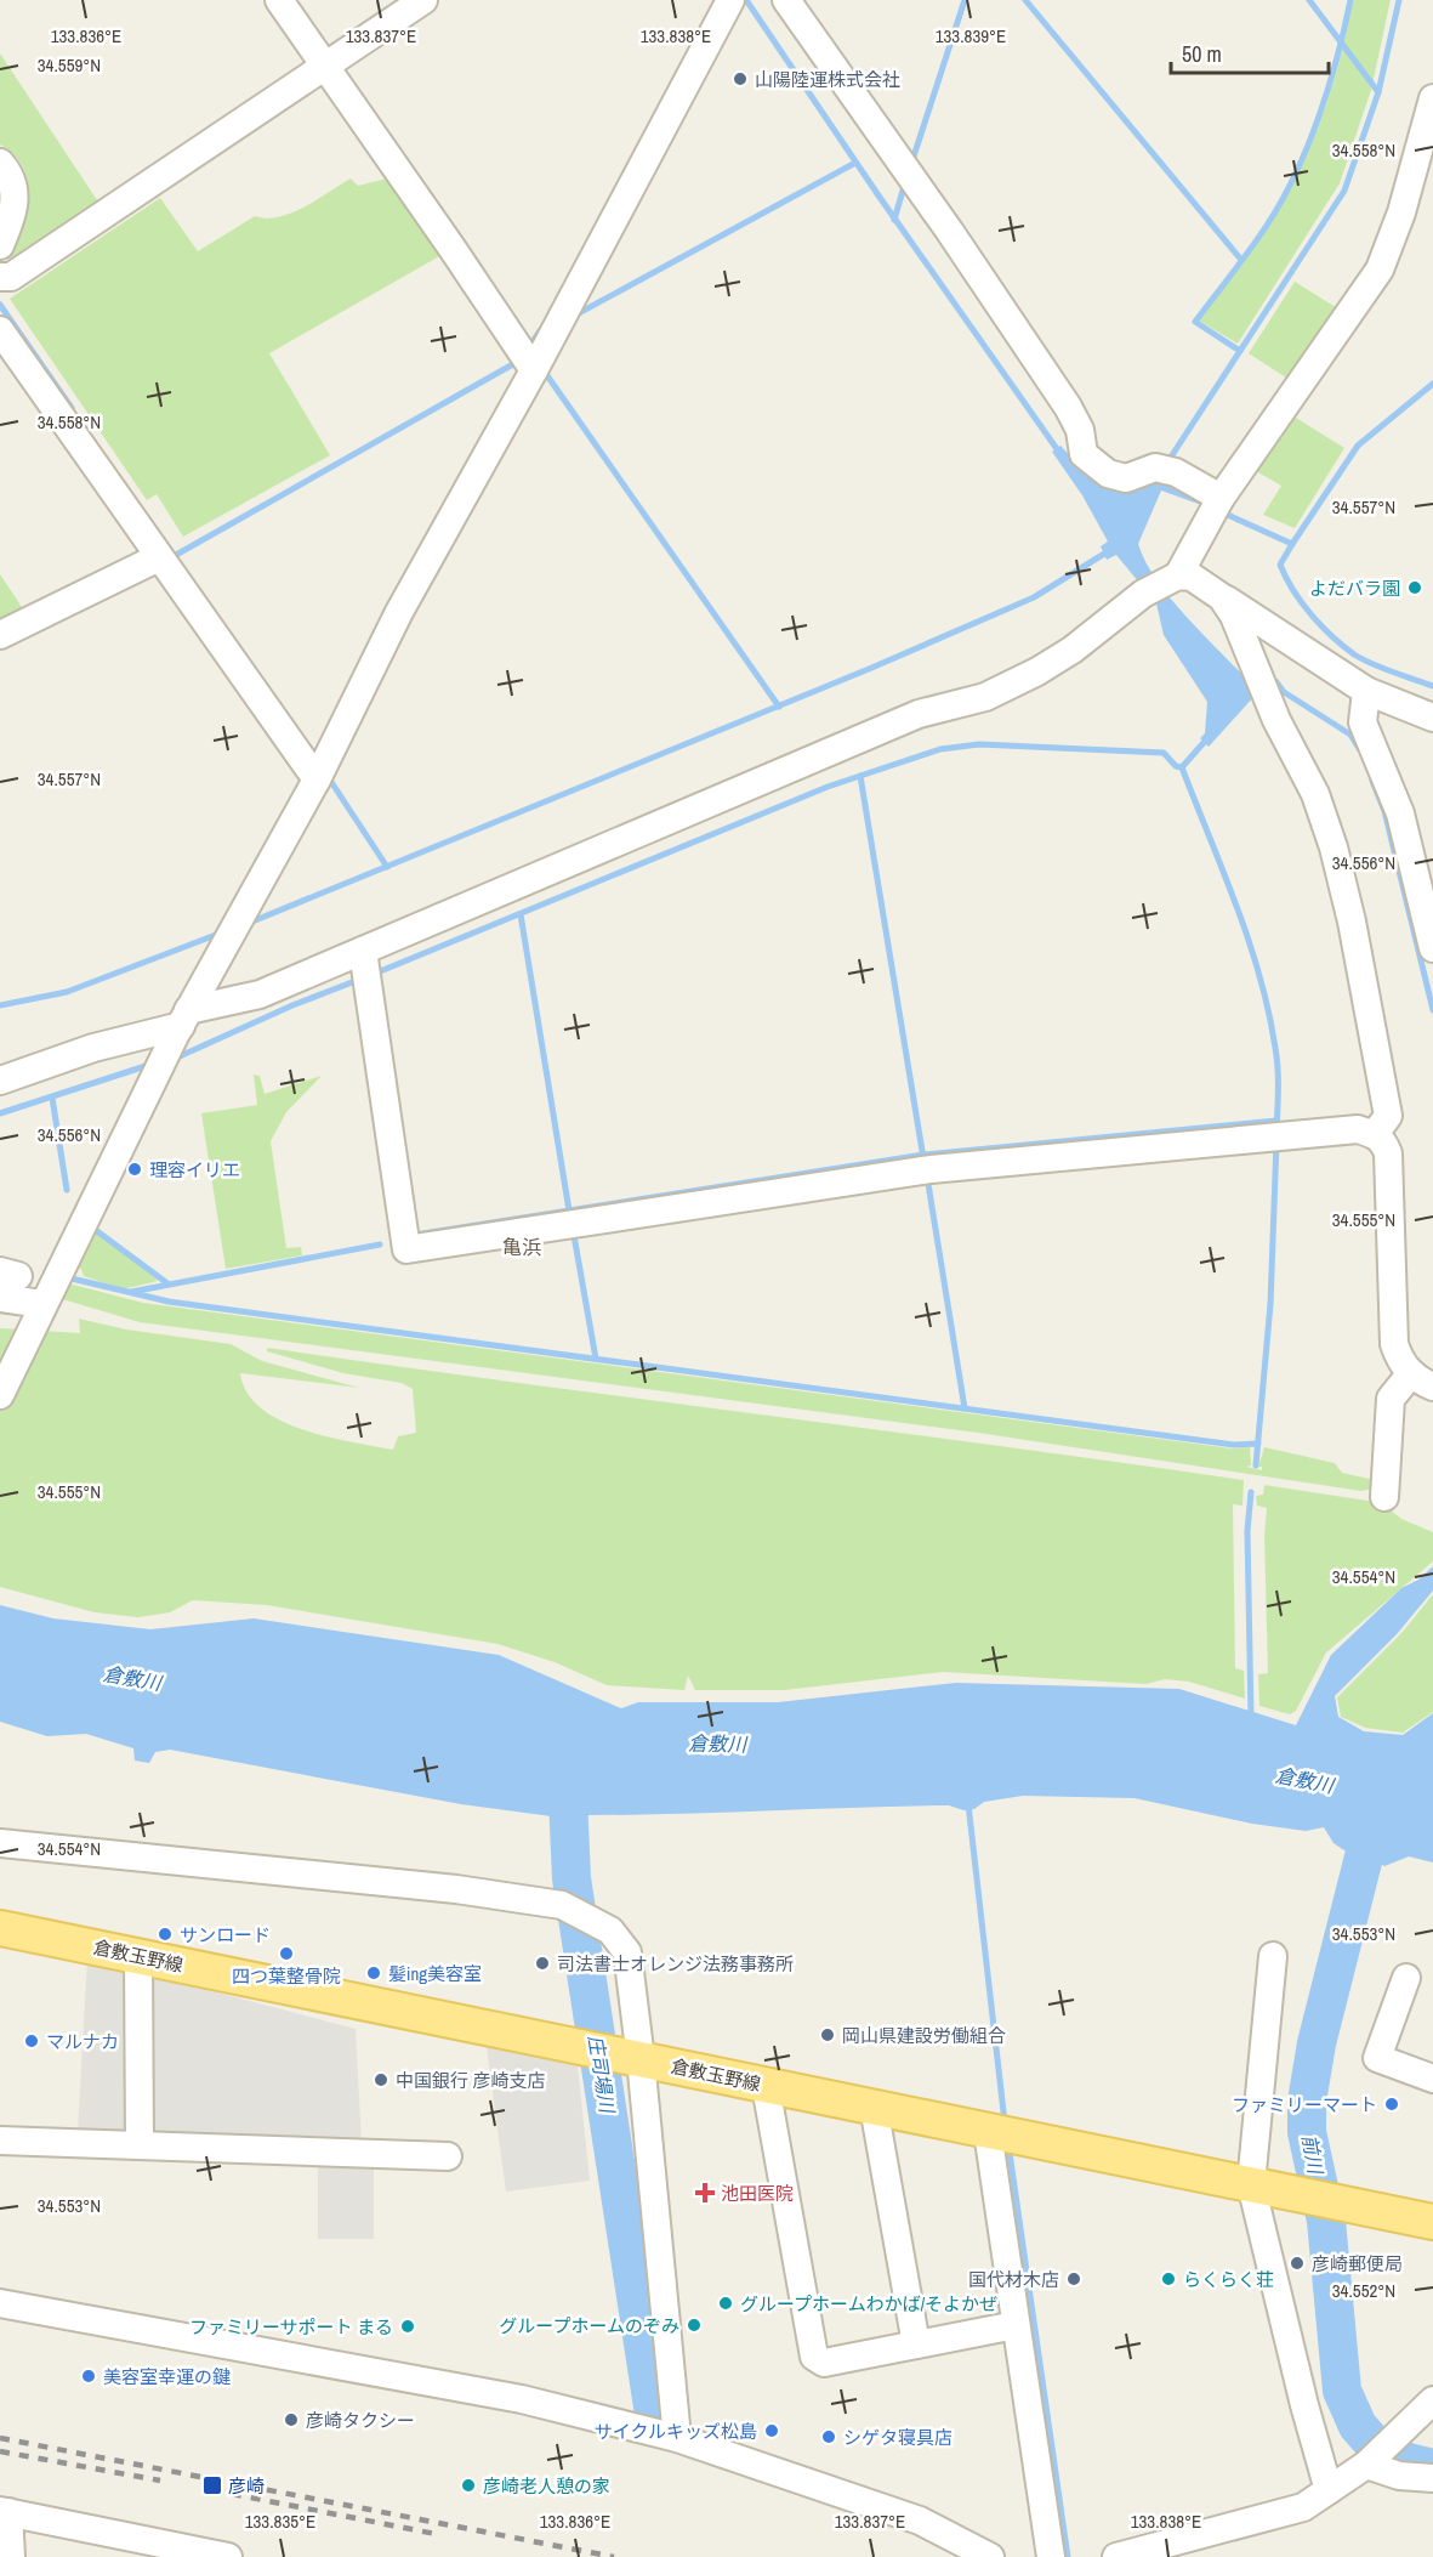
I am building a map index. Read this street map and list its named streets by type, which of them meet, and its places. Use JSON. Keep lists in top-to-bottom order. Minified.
{"streets":{"main road":["倉敷玉野線"]},"districts":["亀浜"],"water":["倉敷川","庄司場川","前川"],"places":{"other":["山陽陸運株式会社","よだバラ園","理容イリエ","サンロード","四つ葉整骨院","司法書士オレンジ法務事務所","髪ing美容室","岡山県建設労働組合","マルナカ","中国銀行 彦崎支店","ファミリーマート","彦崎郵便局","国代材木店","らくらく荘","グループホームわかば/そよかぜ","グループホームのぞみ","ファミリーサポート まる","美容室幸運の鍵","彦崎タクシー","サイクルキッズ松島","シゲタ寝具店","彦崎老人憩の家"],"health":["池田医院"],"transit":["彦崎"]},"scale_bar":"50 m","coordinates":["133.839°E","133.836°E","133.837°E","133.838°E","34.559°N","34.558°N","34.557°N","34.556°N","34.555°N","34.554°N","34.553°N","34.552°N","133.835°E"]}
